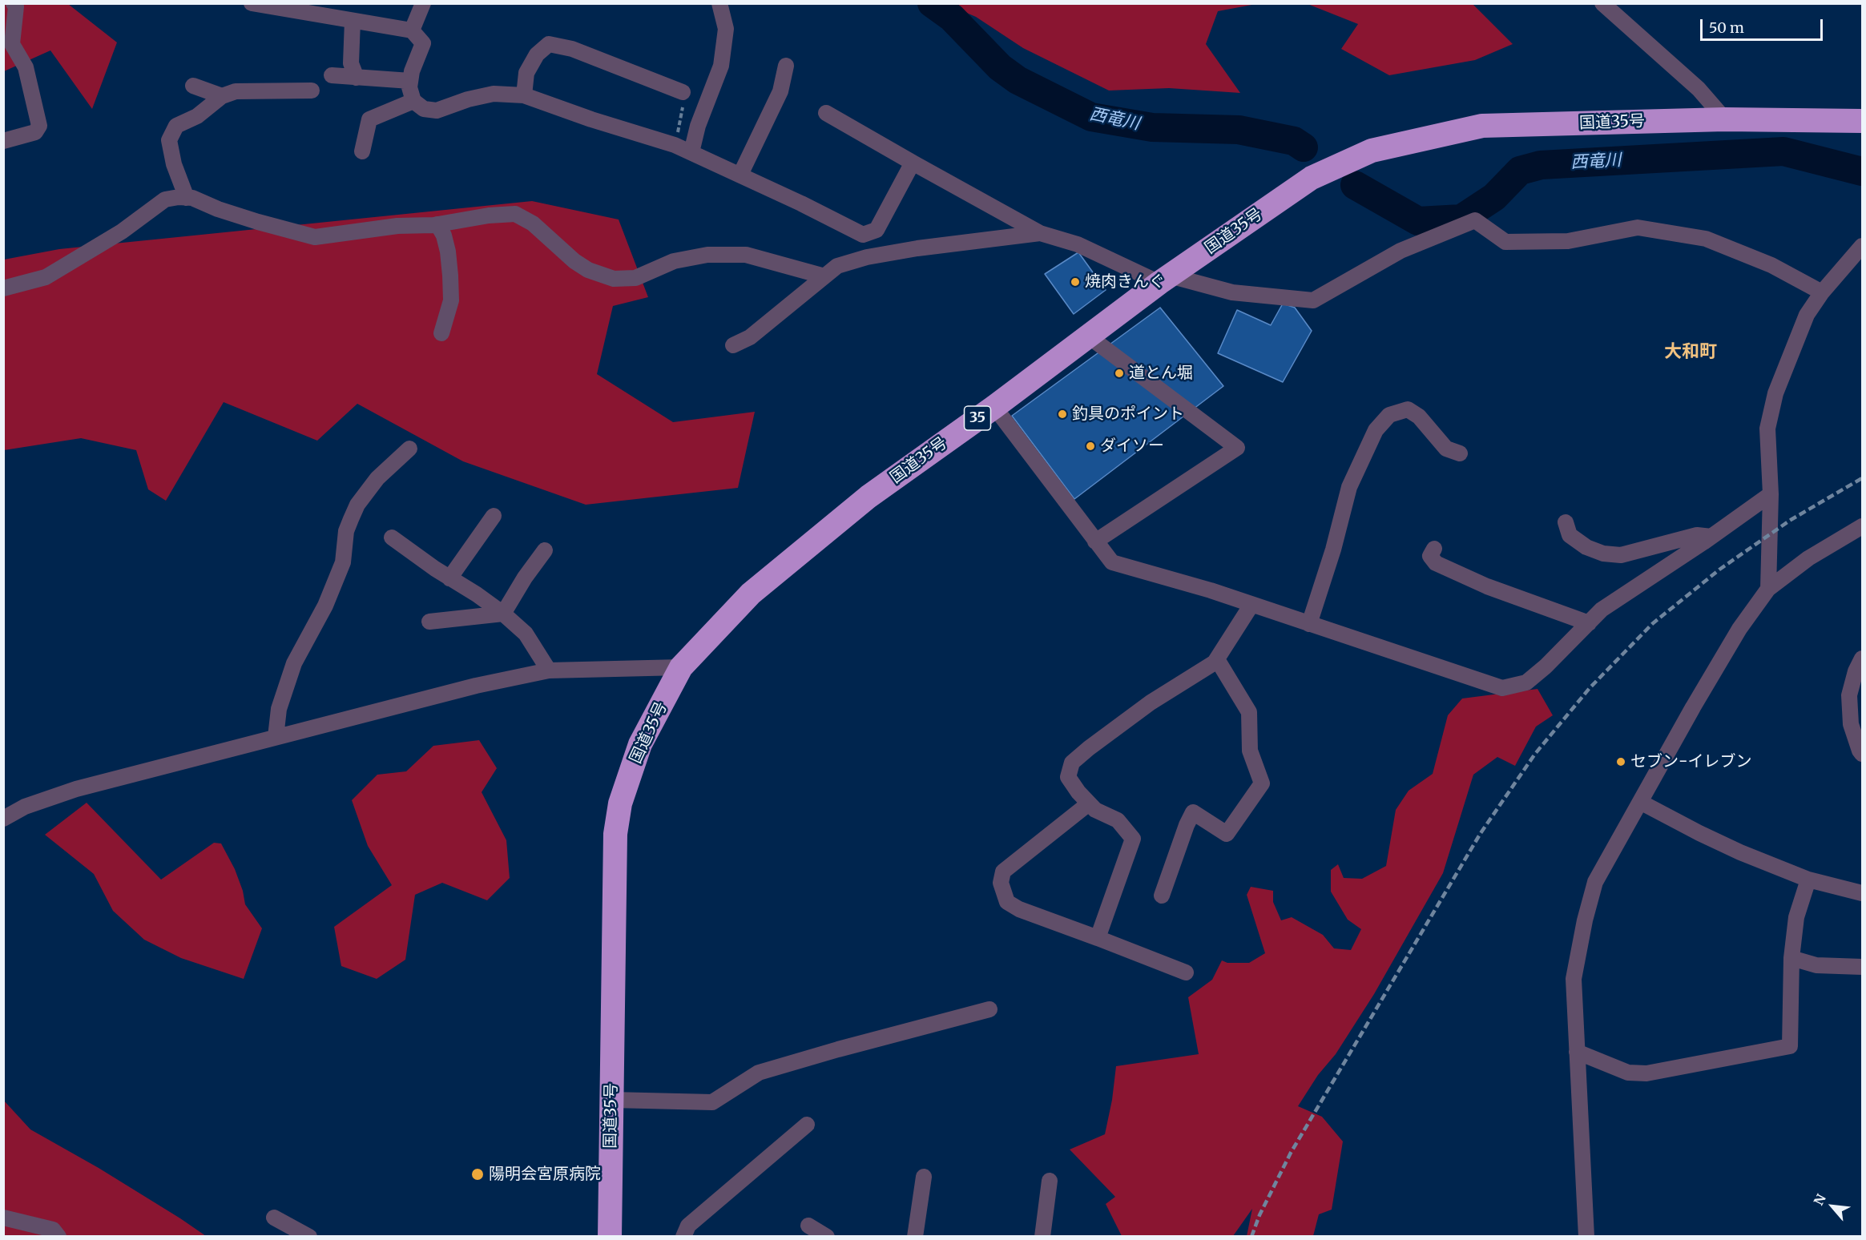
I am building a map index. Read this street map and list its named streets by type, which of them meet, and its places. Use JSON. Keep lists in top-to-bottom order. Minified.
{"streets":{"highway":["国道35号","35"]},"districts":["大和町"],"water":["西竜川"],"places":["焼肉きんぐ","道とん堀","釣具のポイント","ダイソー","セブン-イレブン","陽明会宮原病院"],"scale_bar":"50 m","north":"top left"}
